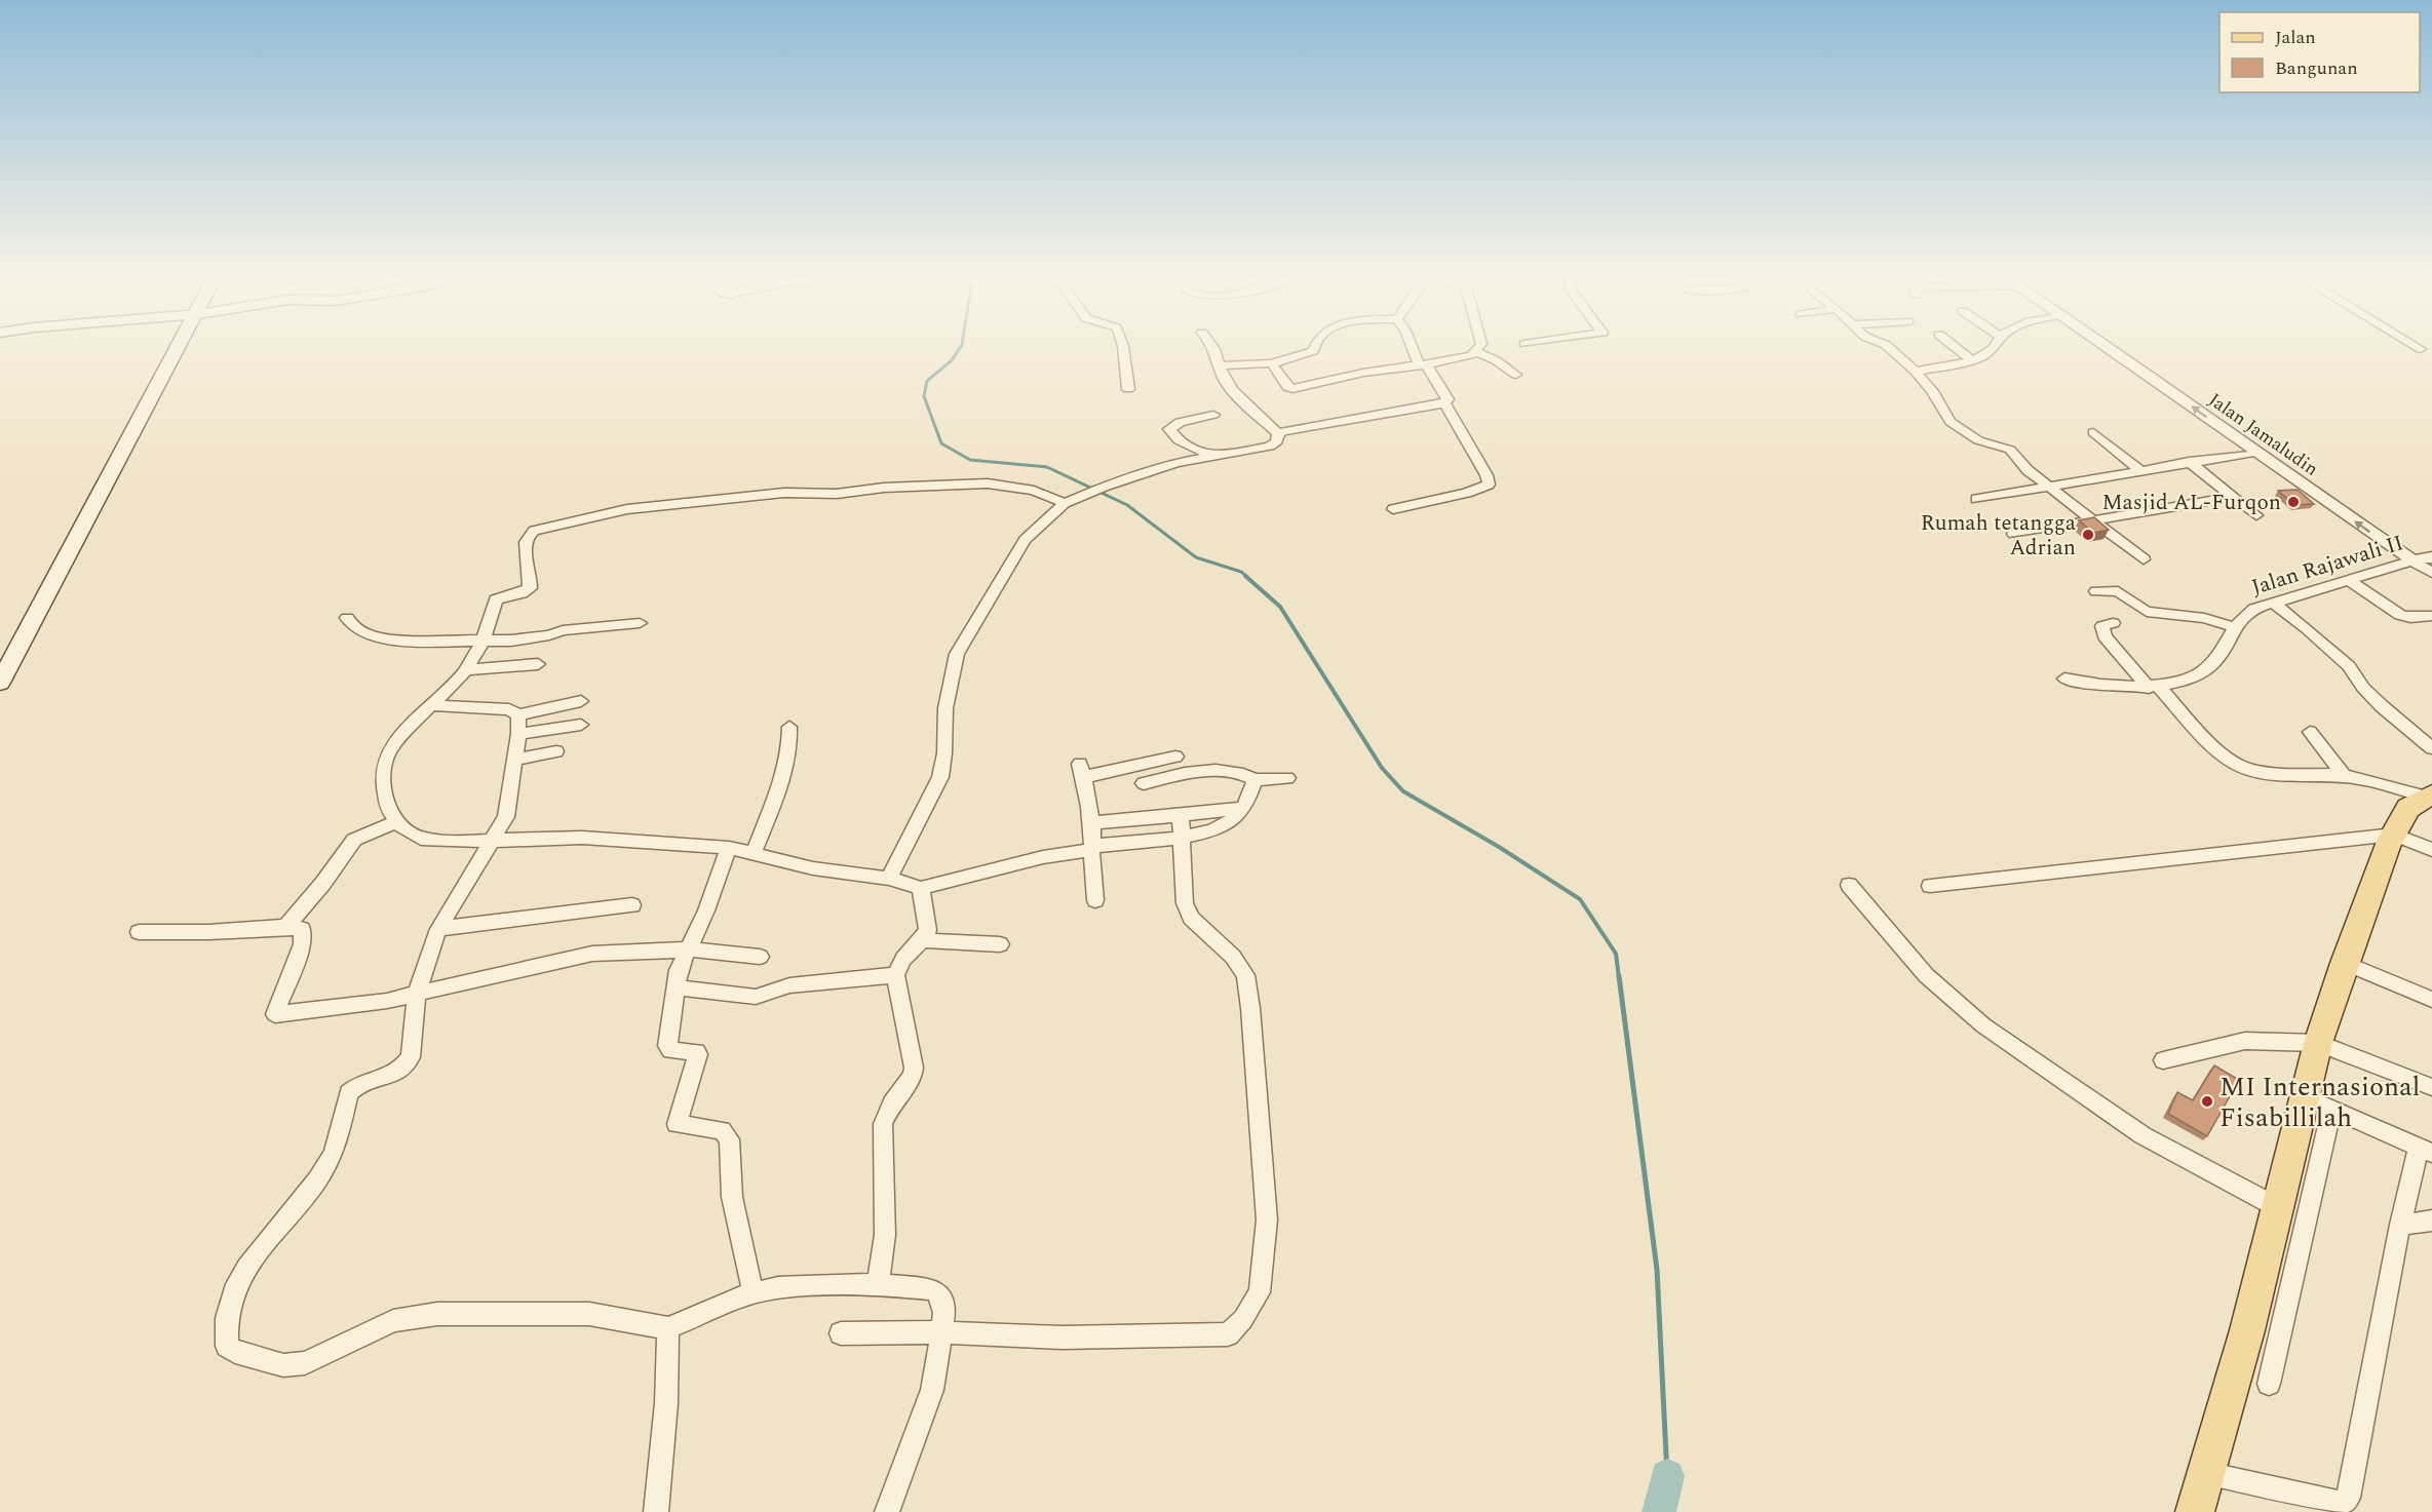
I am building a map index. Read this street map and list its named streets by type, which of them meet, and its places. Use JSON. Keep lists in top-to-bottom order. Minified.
{"streets":{"street":["Jalan Jamaludin","Jalan Rajawali II"]},"crossings":[["Jalan Jamaludin","Jalan Rajawali II"]],"places":["Masjid AL-Furqon","Rumah tetangga Adrian","MI Internasional Fisabillilah"],"legend":["Jalan","Bangunan"]}
